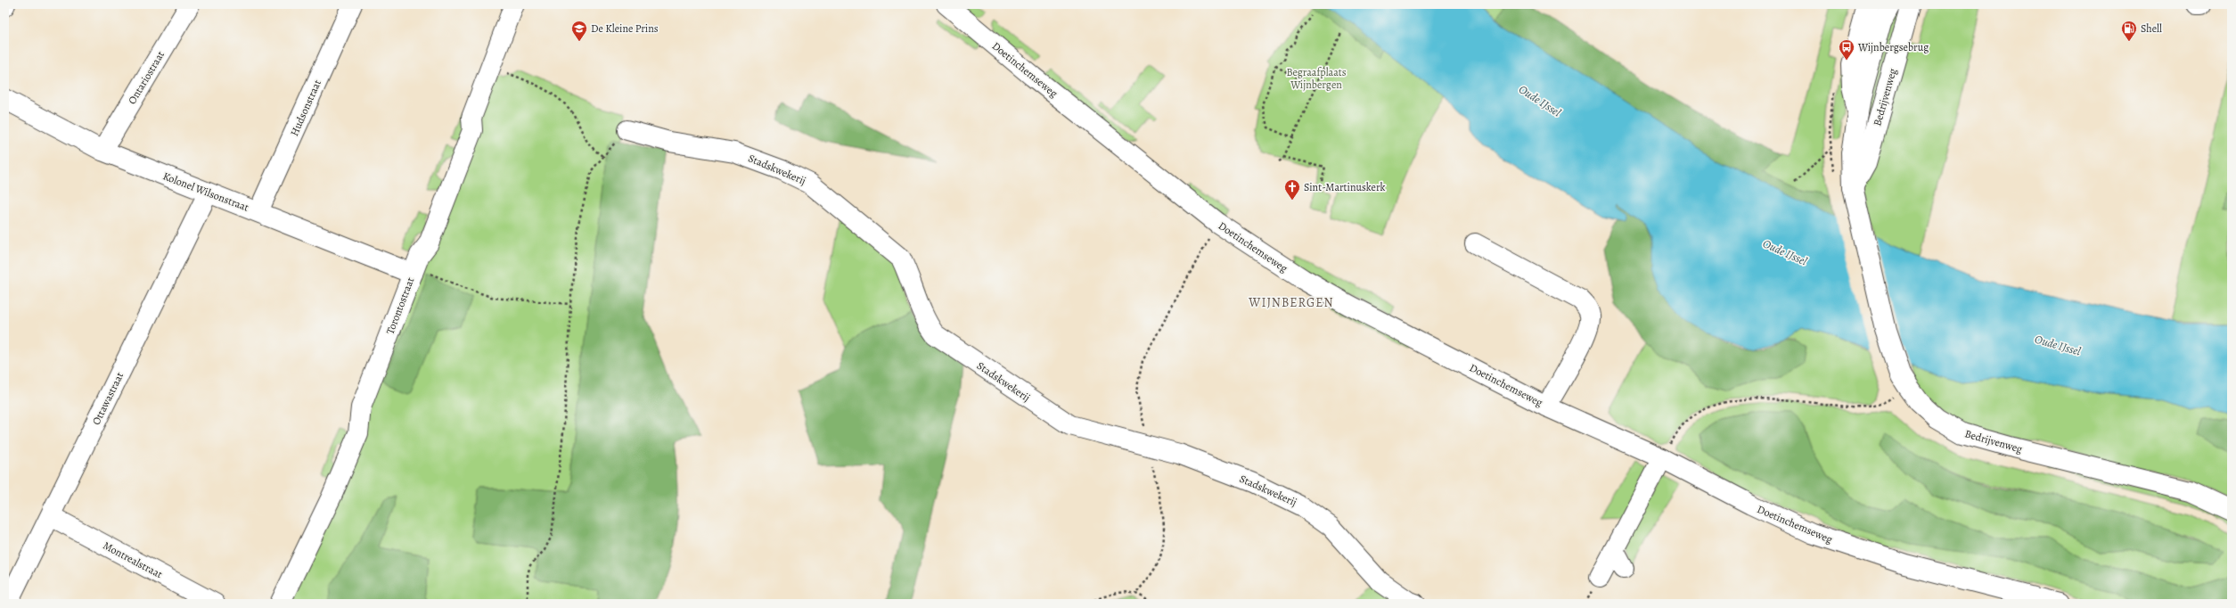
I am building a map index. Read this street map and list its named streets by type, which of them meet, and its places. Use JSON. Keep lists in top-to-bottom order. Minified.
{"streets":{"street":["Doetinchemseweg","Ontariostraat","Bedrijvenweg","Hudsonstraat","Stadskwekerij","Kolonel Wilsonstraat","Torontostraat","Ottawastraat","Montrealstraat"]},"crossings":[["Ontariostraat","Kolonel Wilsonstraat"],["Hudsonstraat","Kolonel Wilsonstraat"],["Kolonel Wilsonstraat","Torontostraat"],["Kolonel Wilsonstraat","Ottawastraat"],["Ottawastraat","Montrealstraat"]],"districts":["WIJNBERGEN"],"water":["Oude IJssel"],"parks":["Begraafplaats Wijnbergen"],"places":{"school or university":["De Kleine Prins"],"fuel station":["Shell"],"bus stop":["Wijnbergsebrug"],"church":["Sint-Martinuskerk"]}}
